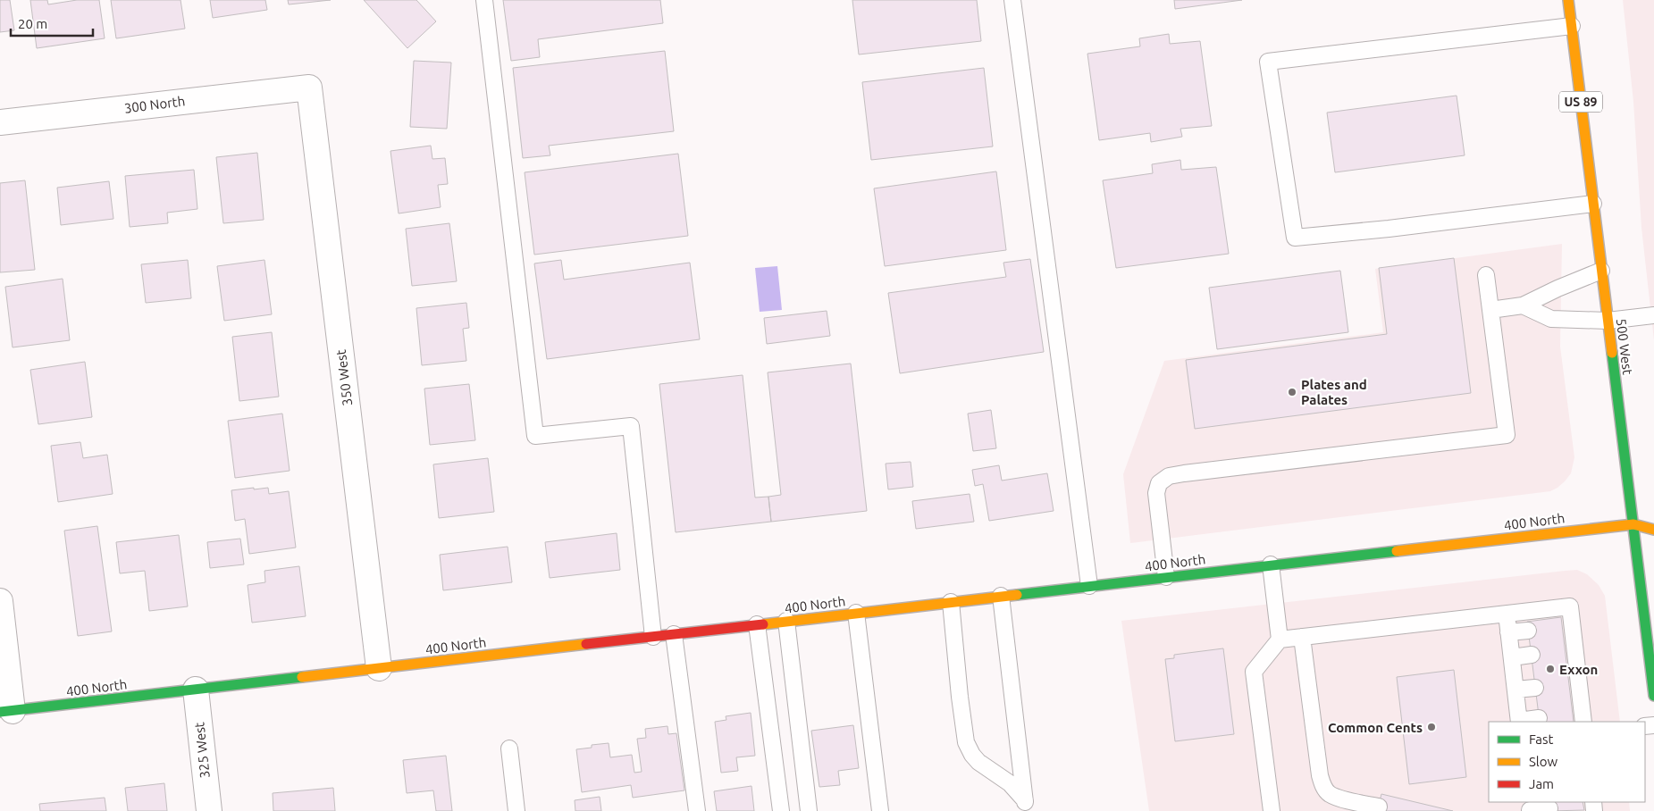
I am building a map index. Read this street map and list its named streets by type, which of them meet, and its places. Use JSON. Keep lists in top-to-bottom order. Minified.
{"streets":{"main road":["US 89","500 West","400 North"],"street":["300 North","350 West","325 West"]},"crossings":[["300 North","350 West"],["500 West","400 North"],["350 West","400 North"],["400 North","325 West"]],"places":["Plates and Palates","Exxon","Common Cents"],"legend":["Fast","Slow","Jam"],"scale_bar":"20 m"}
